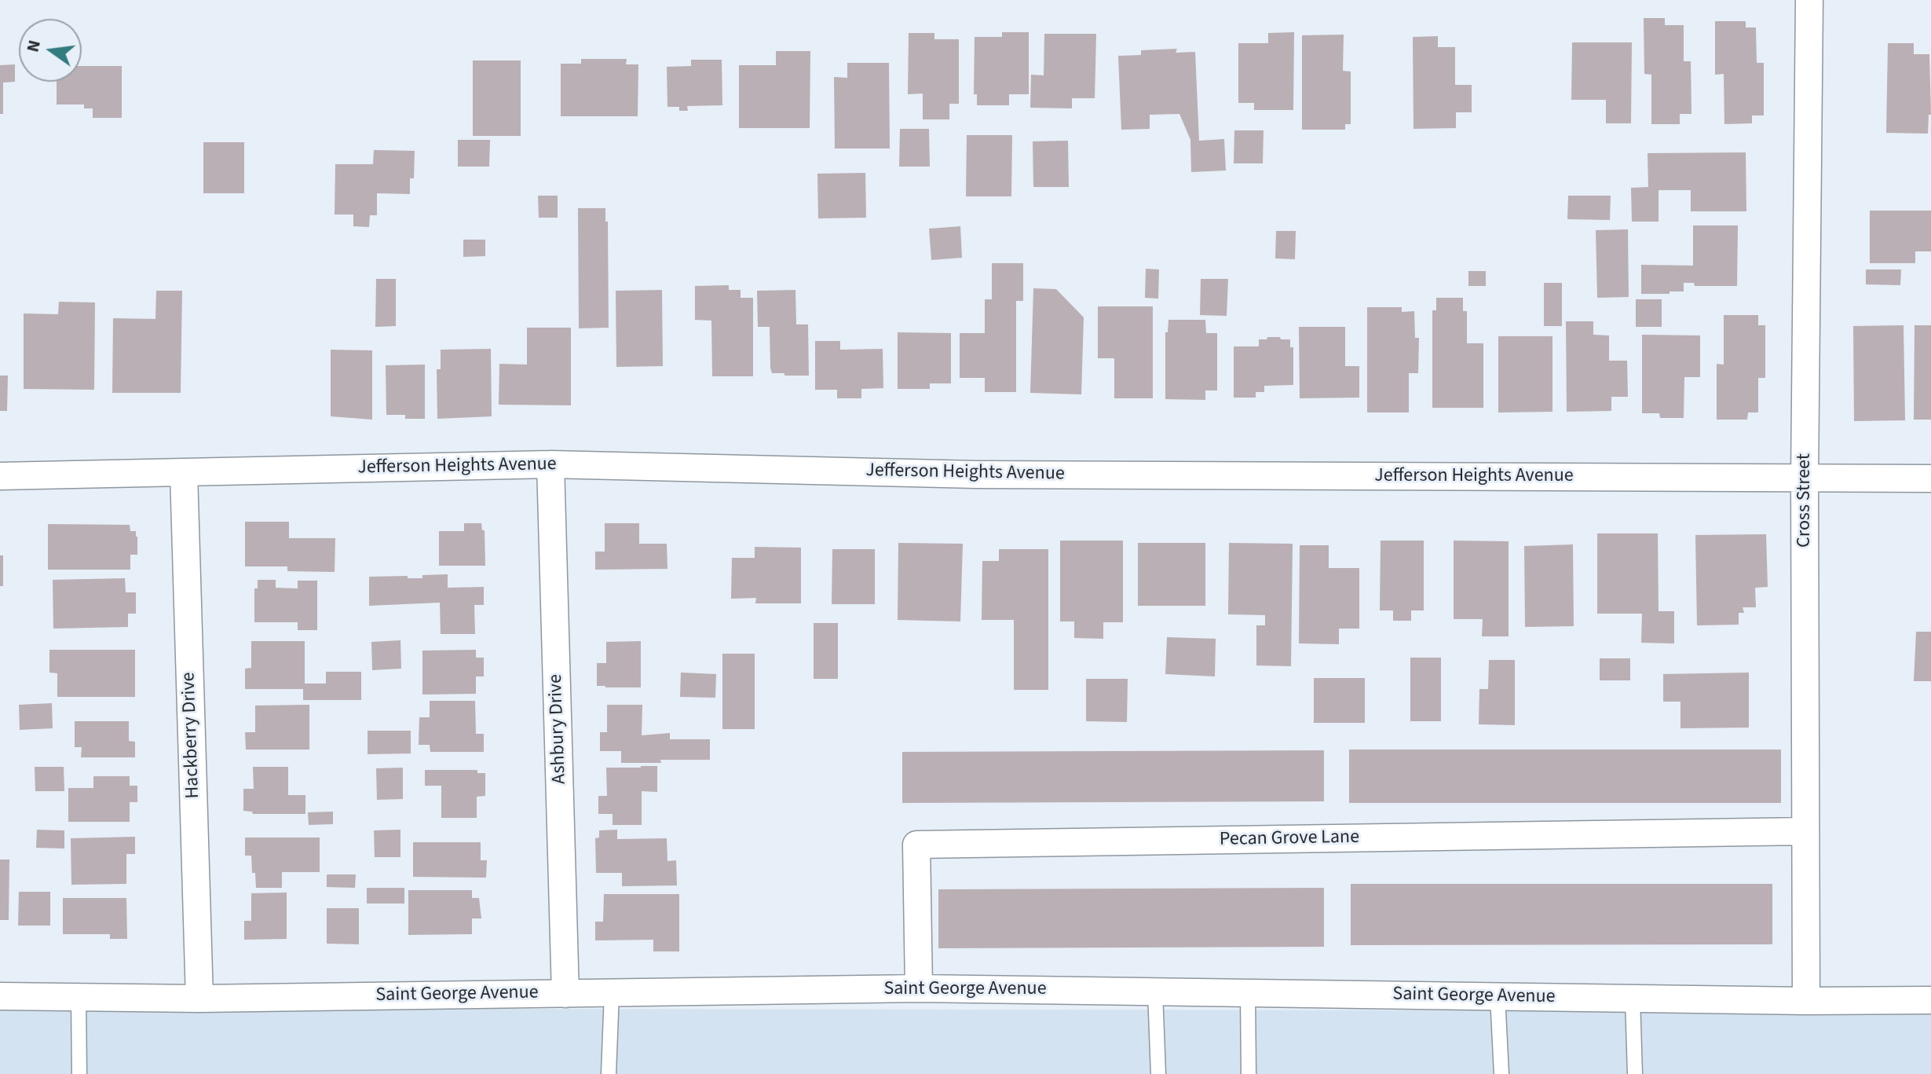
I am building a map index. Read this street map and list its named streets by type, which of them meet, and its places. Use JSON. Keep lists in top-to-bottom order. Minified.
{"streets":{"street":["Jefferson Heights Avenue","Cross Street","Ashbury Drive","Hackberry Drive","Pecan Grove Lane","Saint George Avenue"]},"crossings":[["Jefferson Heights Avenue","Cross Street"],["Jefferson Heights Avenue","Ashbury Drive"],["Jefferson Heights Avenue","Hackberry Drive"],["Cross Street","Pecan Grove Lane"],["Cross Street","Saint George Avenue"],["Ashbury Drive","Saint George Avenue"],["Hackberry Drive","Saint George Avenue"],["Pecan Grove Lane","Saint George Avenue"]],"north":"left"}
